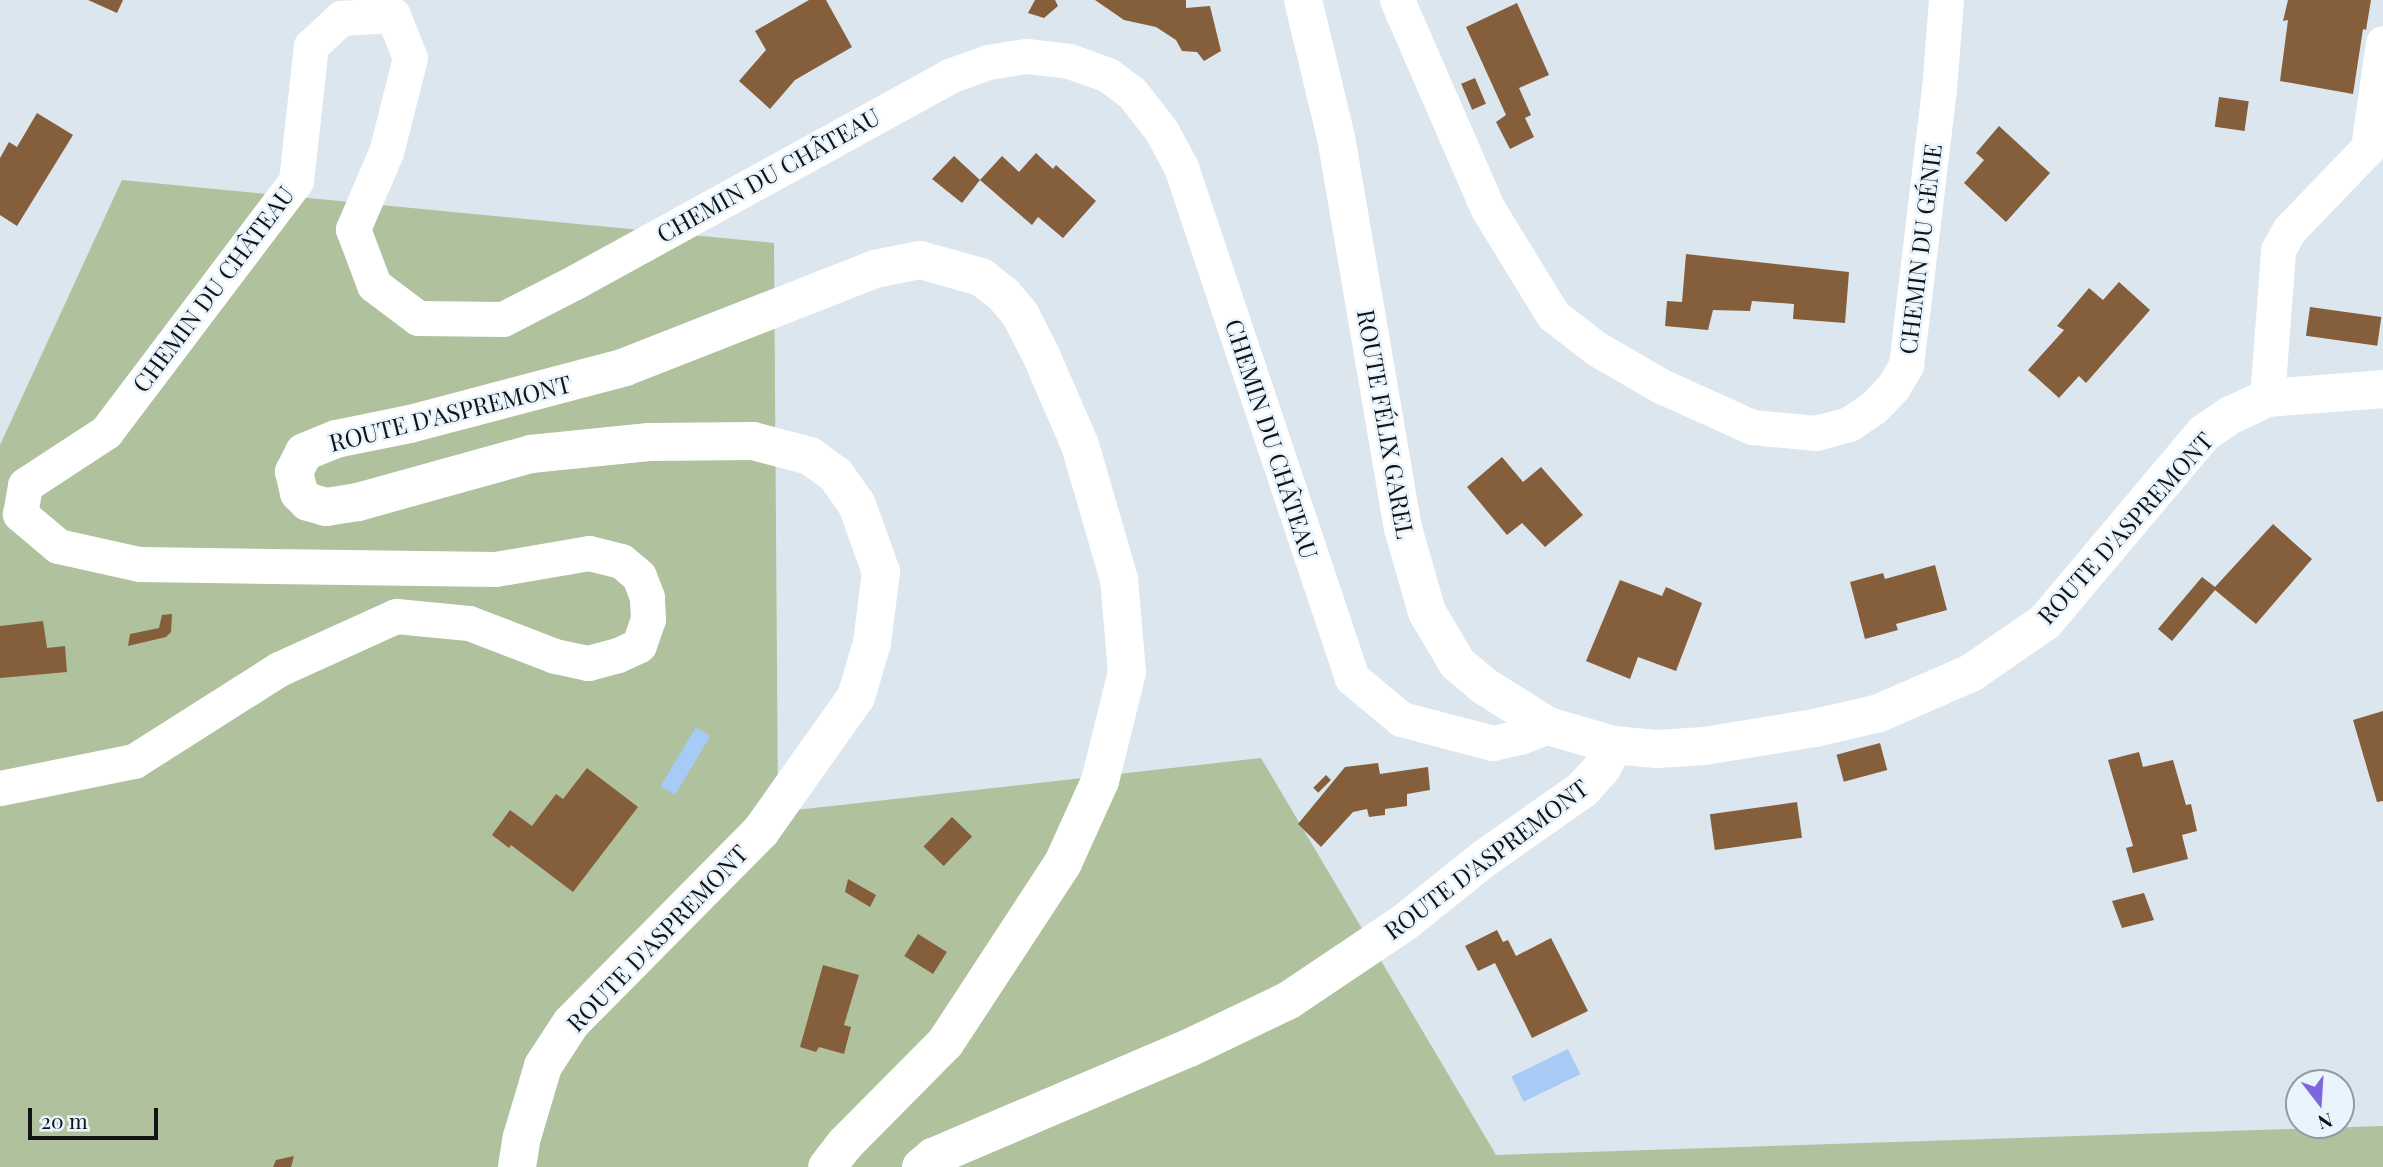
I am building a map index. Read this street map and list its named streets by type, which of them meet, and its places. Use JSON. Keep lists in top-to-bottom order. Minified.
{"streets":{"street":["CHEMIN DU CHÂTEAU","CHEMIN DU GÉNIE","ROUTE D'ASPREMONT","ROUTE FÉLIX GAREL"]},"crossings":[["CHEMIN DU CHÂTEAU","ROUTE FÉLIX GAREL"],["ROUTE D'ASPREMONT","ROUTE FÉLIX GAREL"]],"scale_bar":"20 m","north":"bottom"}
